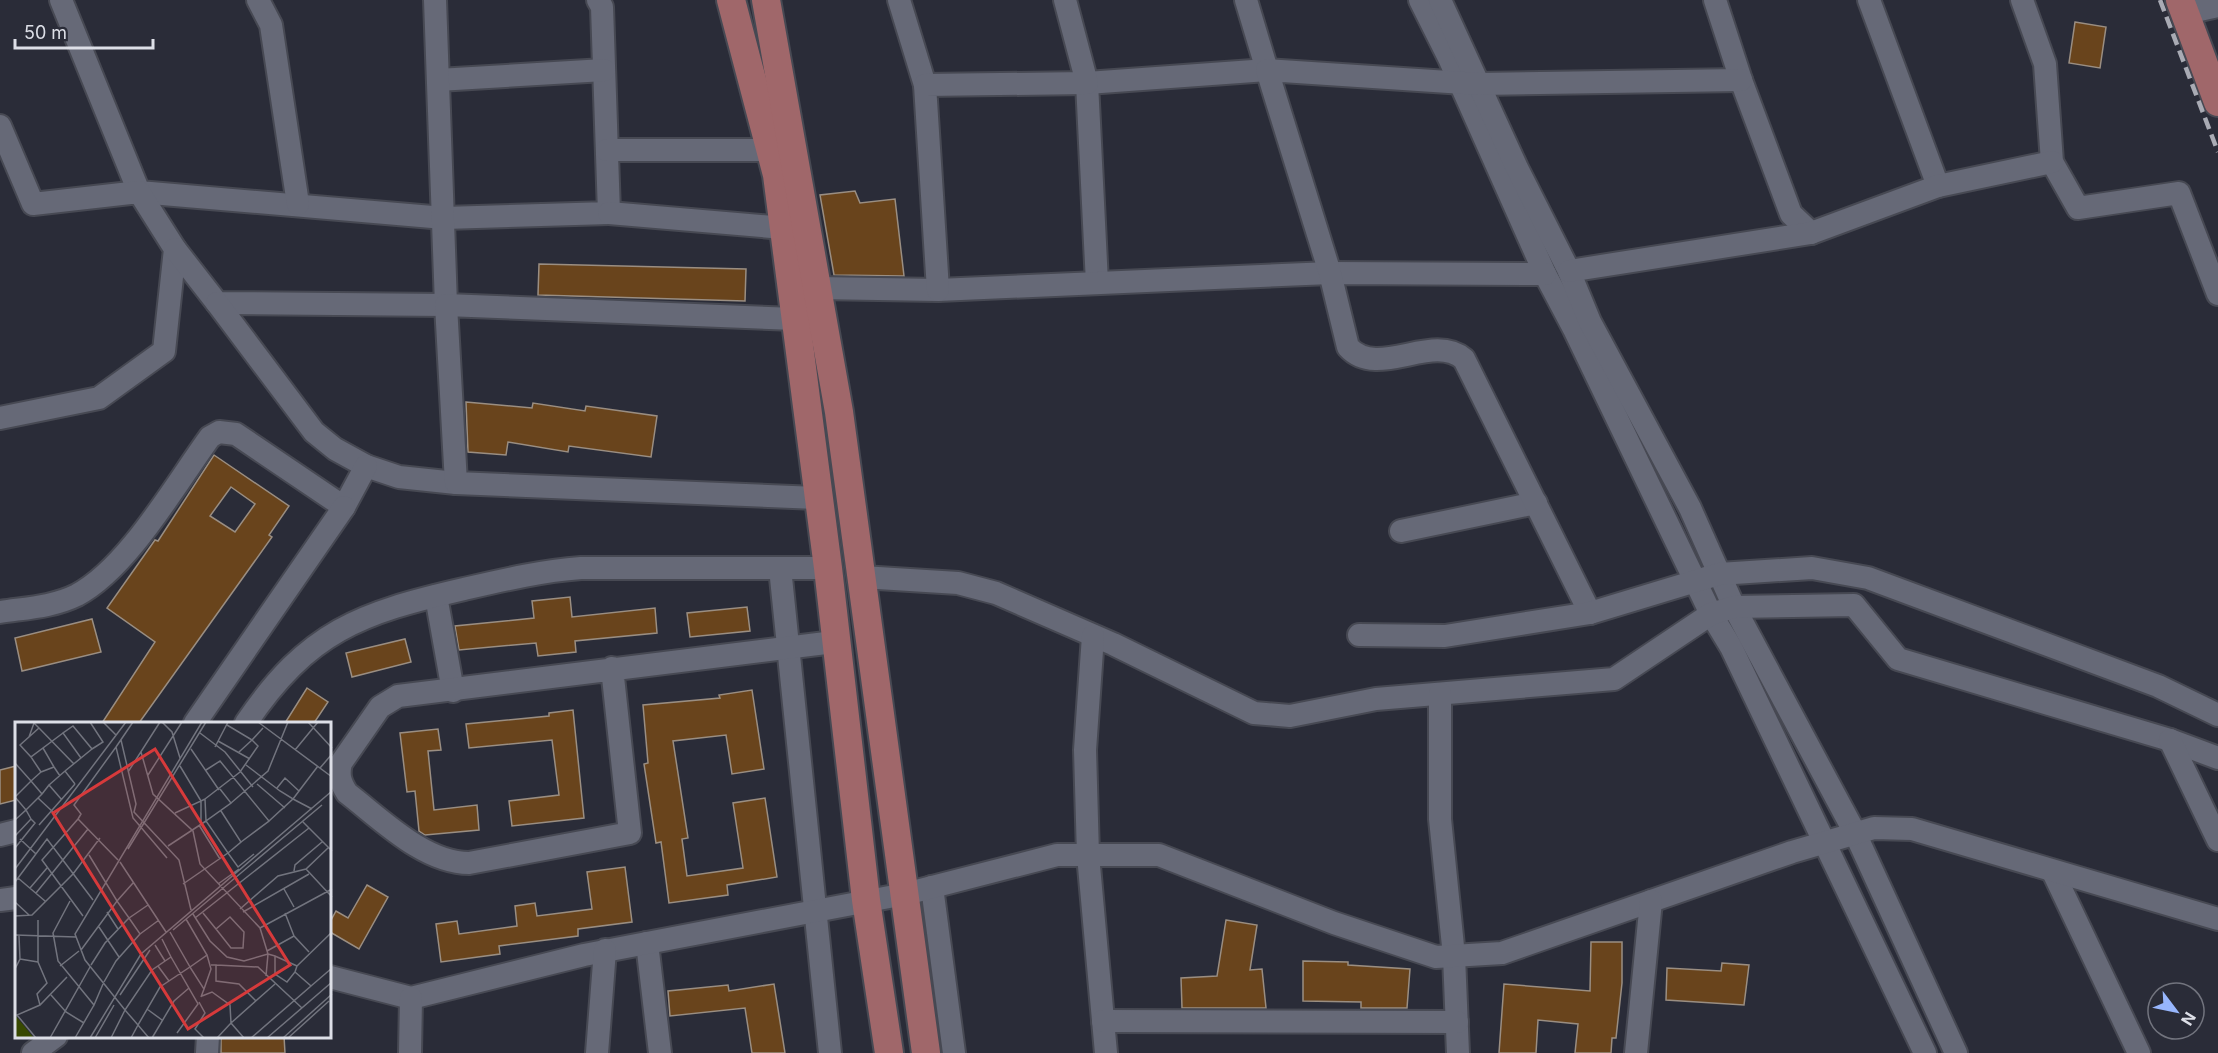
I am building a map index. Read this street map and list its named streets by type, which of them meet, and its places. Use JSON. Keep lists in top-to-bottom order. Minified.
{"scale_bar":"50 m","north":"bottom right"}
